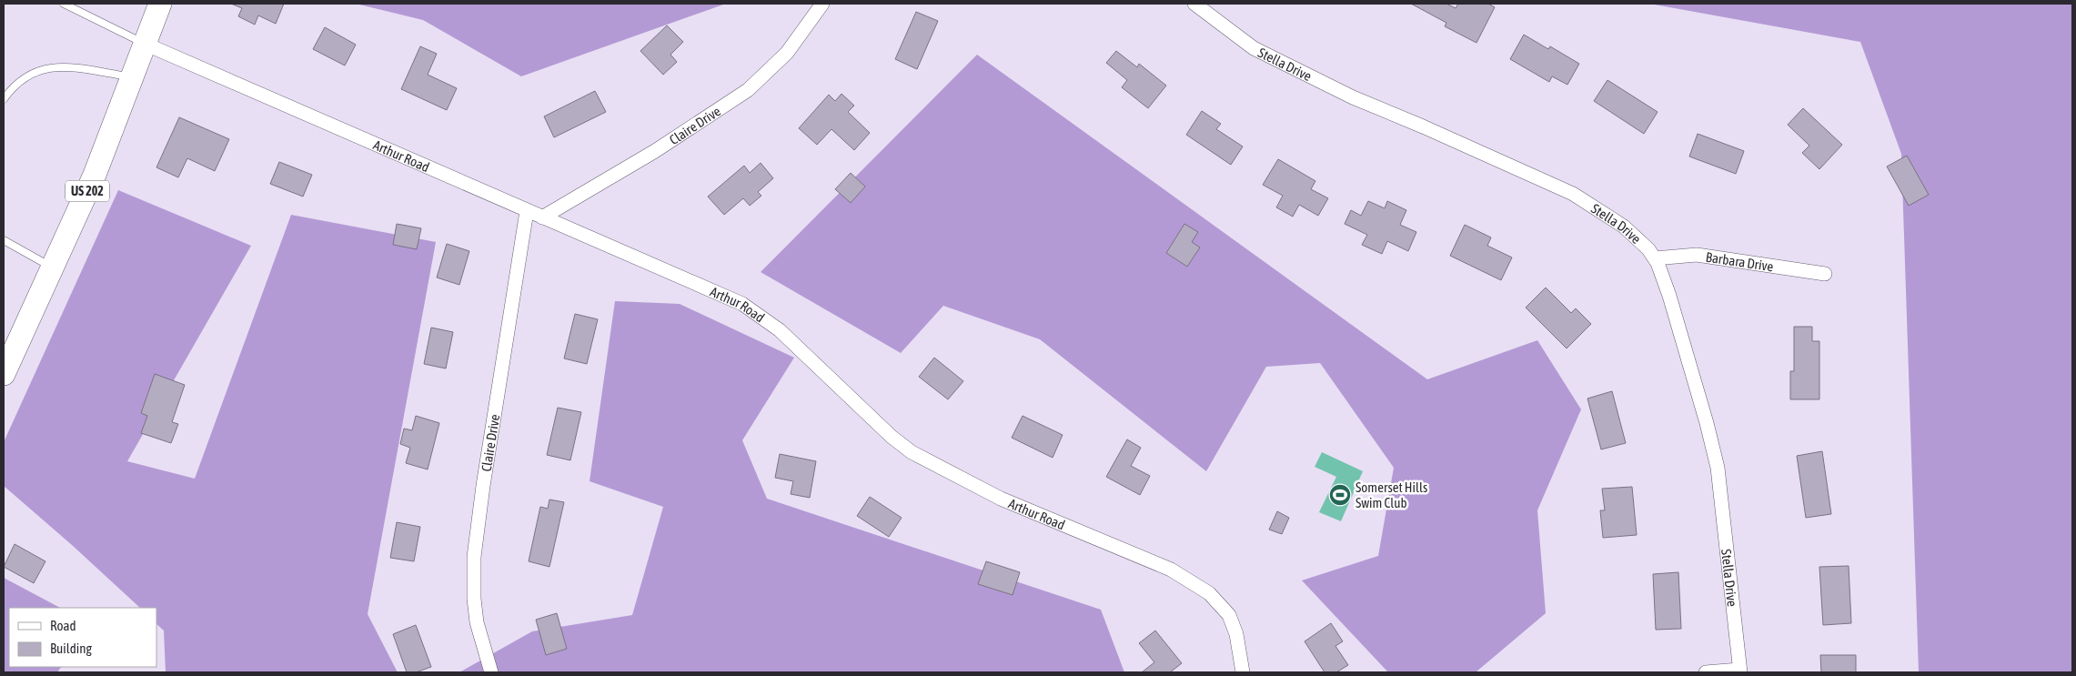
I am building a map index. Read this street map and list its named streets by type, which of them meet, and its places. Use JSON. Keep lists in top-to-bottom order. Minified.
{"streets":{"highway":["US 202"],"street":["Stella Drive","Claire Drive","Arthur Road","Barbara Drive"]},"crossings":[["Stella Drive","Barbara Drive"],["Claire Drive","Arthur Road"],["Arthur Road","US 202"]],"places":{"sports":["Somerset Hills Swim Club"]},"legend":["Road","Building"]}
